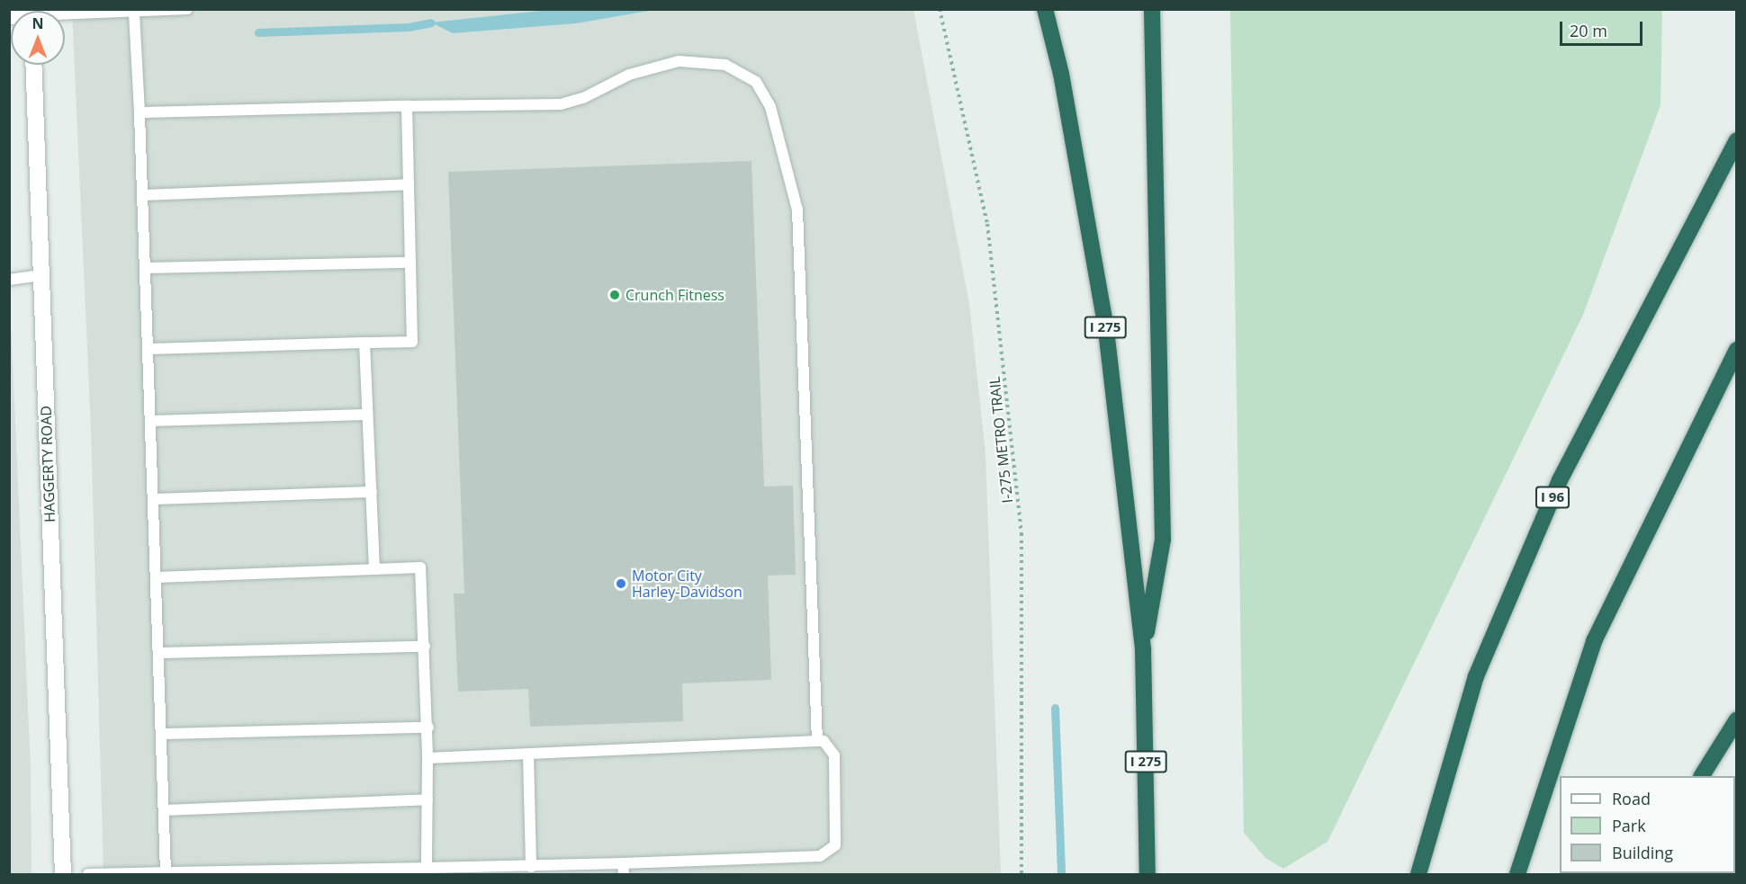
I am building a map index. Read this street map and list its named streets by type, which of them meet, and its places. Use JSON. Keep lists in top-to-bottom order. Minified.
{"streets":{"highway":["I 275","I 96"],"street":["HAGGERTY ROAD"],"path":["I-275 METRO TRAIL"]},"places":["Crunch Fitness","Motor City Harley-Davidson"],"legend":["Road","Park","Building"],"scale_bar":"20 m","north":"top"}
